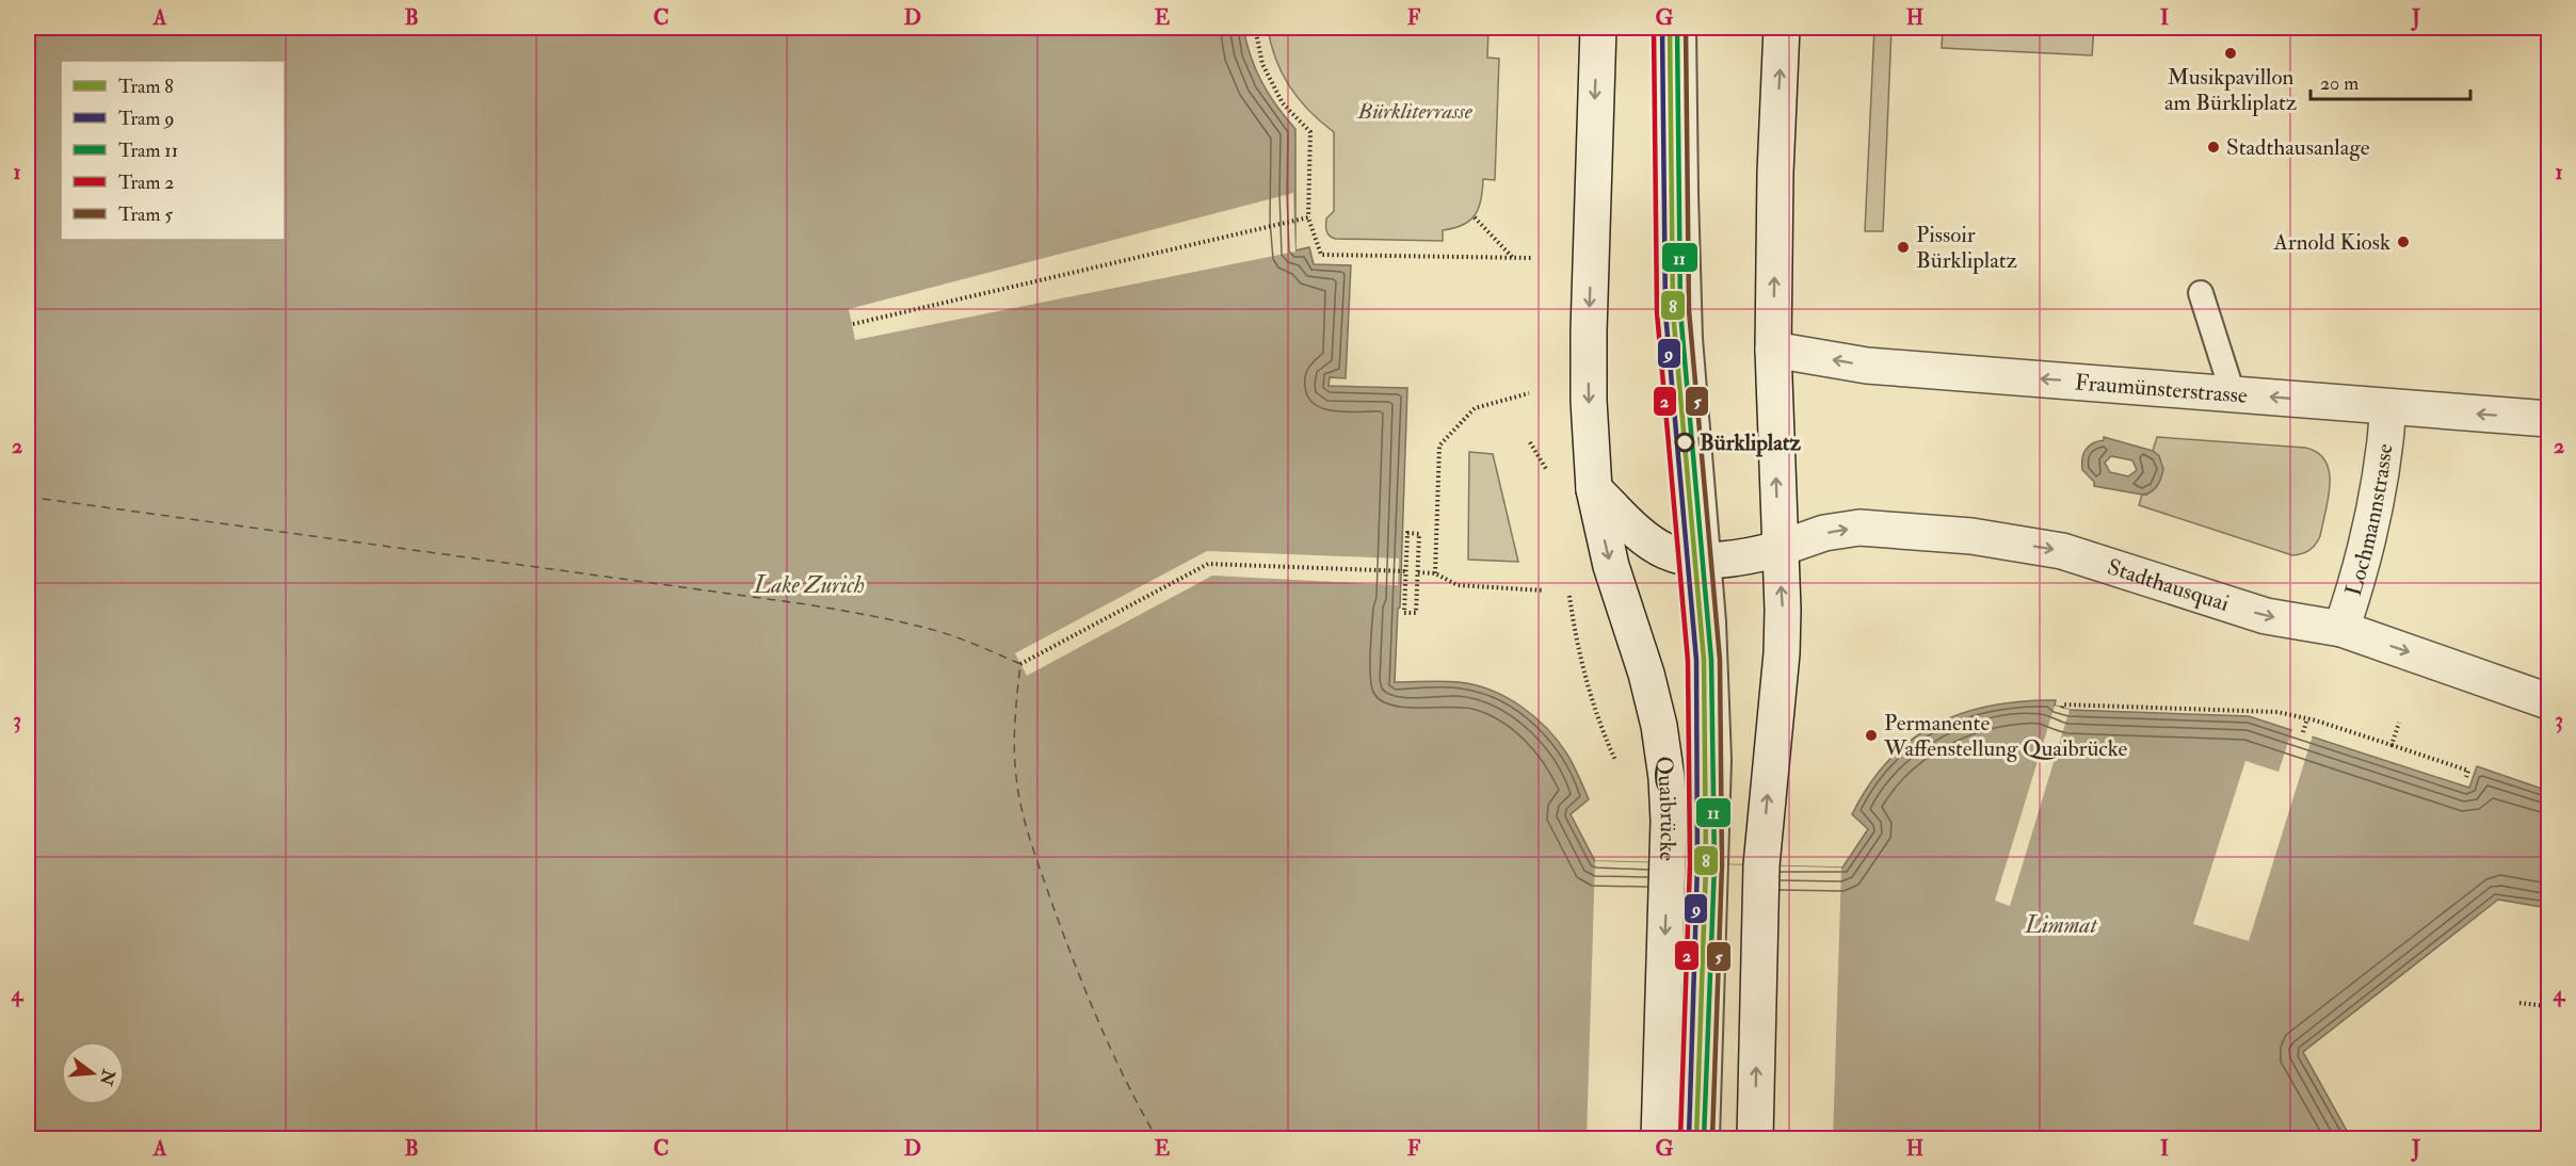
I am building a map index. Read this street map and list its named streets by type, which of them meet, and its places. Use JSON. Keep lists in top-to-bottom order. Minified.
{"streets":{"main road":["Fraumünsterstrasse","Lochmannstrasse","Stadthausquai","Quaibrücke"]},"crossings":[["Fraumünsterstrasse","Lochmannstrasse"],["Lochmannstrasse","Stadthausquai"],["Stadthausquai","Quaibrücke"]],"one_way":["Fraumünsterstrasse","Stadthausquai"],"water":["Lake Zurich","Limmat"],"parks":["Bürkliterrasse"],"places":["Musikpavillon am Bürkliplatz","Stadthausanlage","Arnold Kiosk","Pissoir Bürkliplatz","Bürkliplatz","Permanente Waffenstellung Quaibrücke"],"lines":["tram line 8","tram line 9","tram line 11","tram line 2","tram line 5"],"legend":["Tram 8","Tram 9","Tram 11","Tram 2","Tram 5"],"scale_bar":"20 m","north":"right","grid":{"columns":["A","B","C","D","E","F","G","H","I","J"],"rows":["1","2","3","4"]}}
